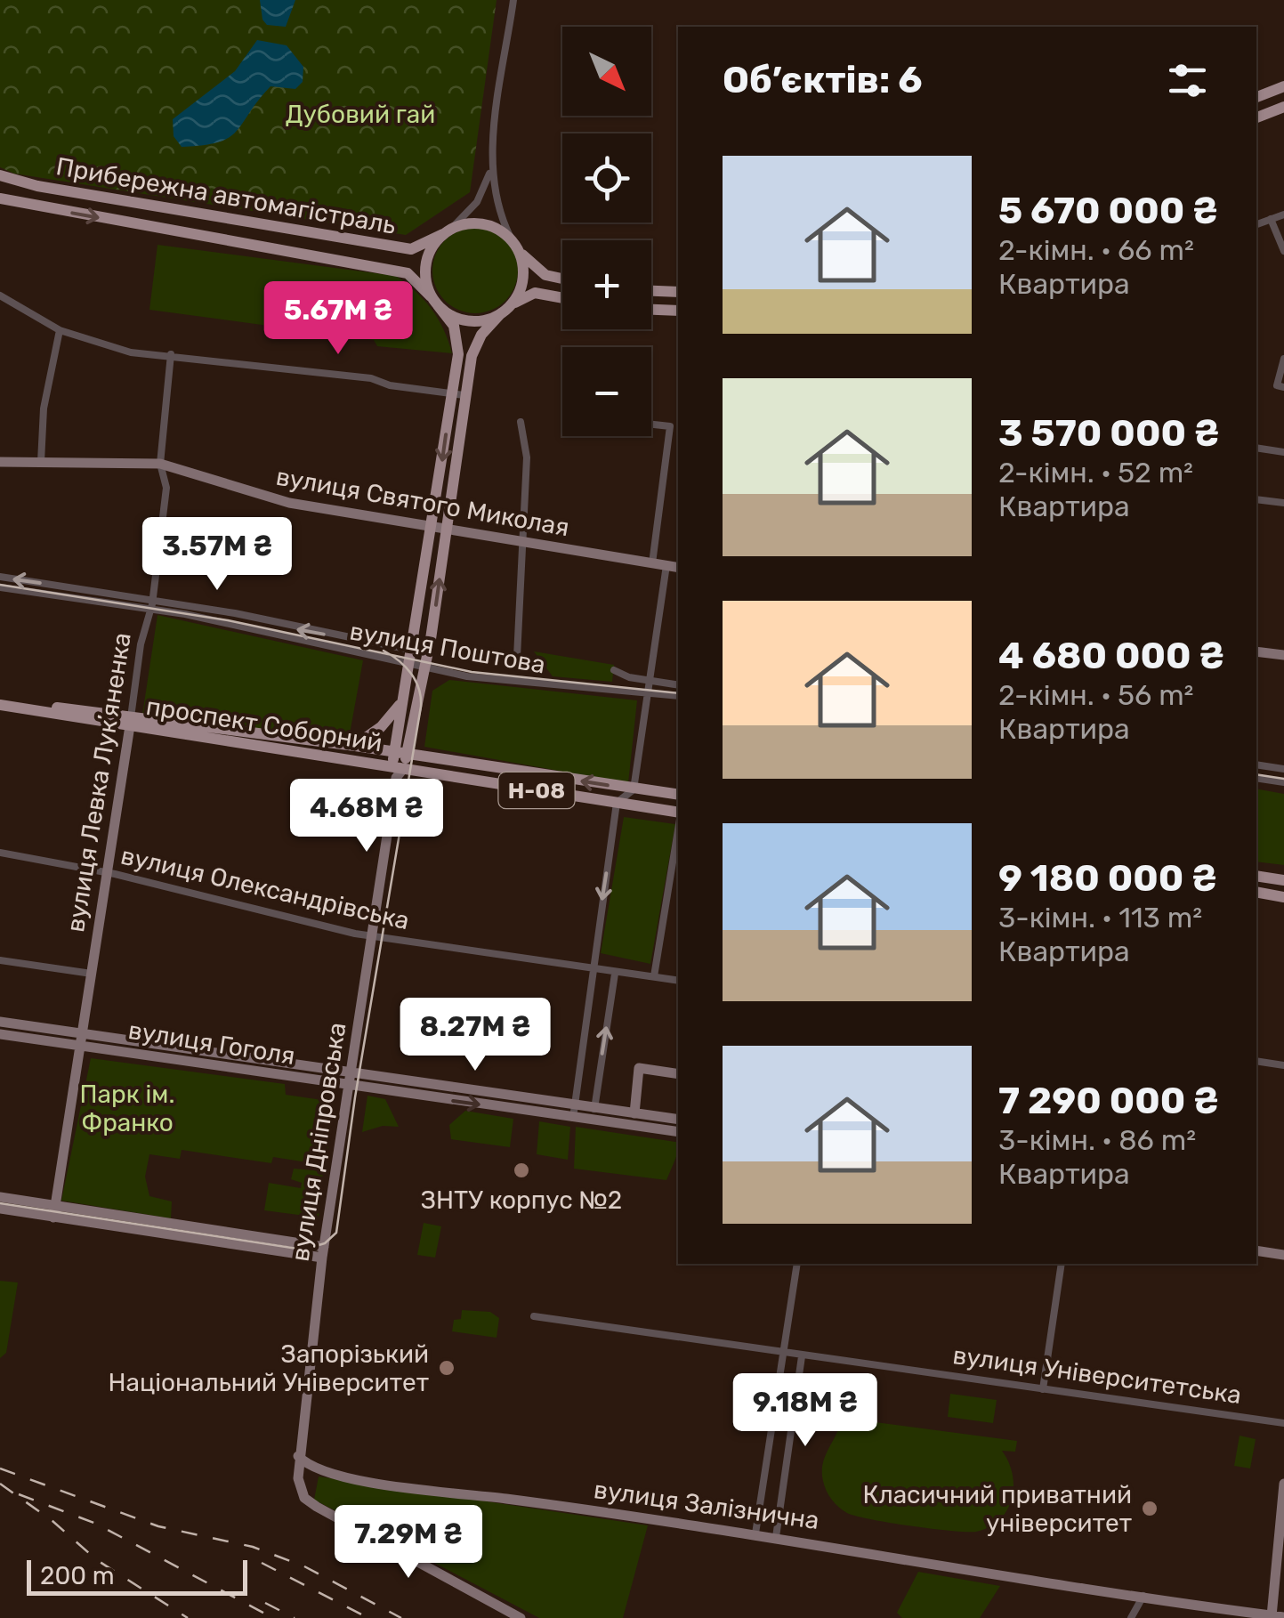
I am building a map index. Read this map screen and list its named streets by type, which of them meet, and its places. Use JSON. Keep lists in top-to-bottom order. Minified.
{"streets":{"main road":["Прибережна автомагістраль","проспект Соборний","Н-08","вулиця Дніпровська"],"street":["вулиця Святого Миколая","вулиця Поштова","вулиця Левка Лукʼяненка","вулиця Олександрівська","вулиця Гоголя","вулиця Університетська","вулиця Залізнична"]},"crossings":[["Прибережна автомагістраль","вулиця Дніпровська"],["вулиця Святого Миколая","вулиця Левка Лукʼяненка"],["вулиця Святого Миколая","вулиця Дніпровська"],["вулиця Поштова","вулиця Левка Лукʼяненка"],["вулиця Поштова","вулиця Дніпровська"],["проспект Соборний","вулиця Левка Лукʼяненка"],["проспект Соборний","вулиця Дніпровська"],["вулиця Левка Лукʼяненка","вулиця Олександрівська"],["вулиця Левка Лукʼяненка","вулиця Гоголя"],["вулиця Олександрівська","вулиця Дніпровська"],["вулиця Гоголя","вулиця Дніпровська"],["вулиця Дніпровська","вулиця Залізнична"]],"parks":["Дубовий гай","Парк ім. Франко"],"places":["ЗНТУ корпус №2","Запорізький Національний Університет","Класичний приватний університет"],"scale_bar":"200 m","north":"bottom right","page":{"map_buttons":["+","−"],"heading":"Об’єктів: 6","list":[{"name":"5 670 000 ₴","note":"2-кімн. · 66 m² · Квартира"},{"name":"3 570 000 ₴","note":"2-кімн. · 52 m² · Квартира"},{"name":"4 680 000 ₴","note":"2-кімн. · 56 m² · Квартира"},{"name":"9 180 000 ₴","note":"3-кімн. · 113 m² · Квартира"},{"name":"7 290 000 ₴","note":"3-кімн. · 86 m² · Квартира"}],"price":["5.67M ₴","3.57M ₴","4.68M ₴","8.27M ₴","9.18M ₴","7.29M ₴"],"scale":"200 m"}}
